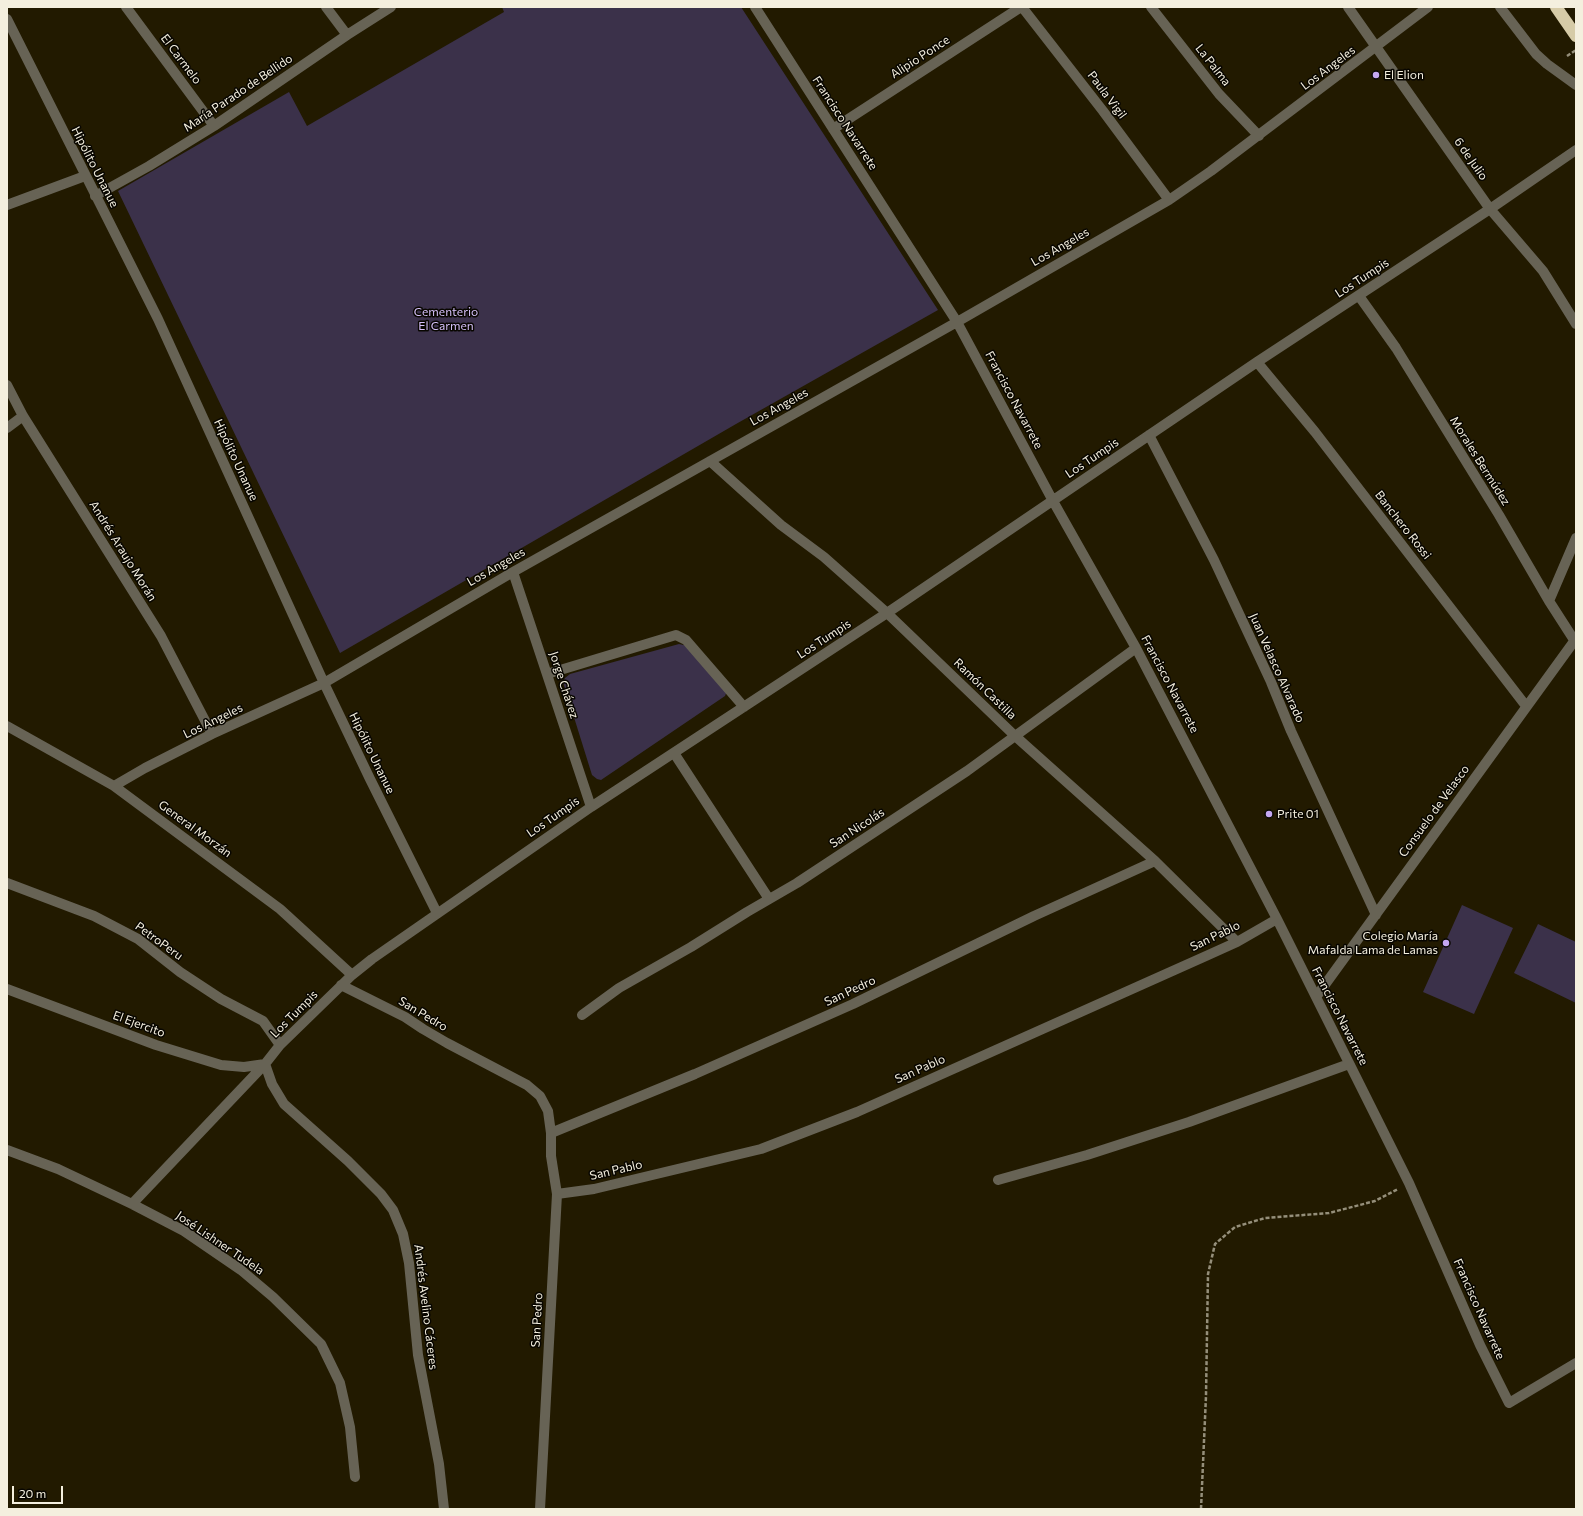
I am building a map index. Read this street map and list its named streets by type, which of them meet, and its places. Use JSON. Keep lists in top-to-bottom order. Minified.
{"streets":{"street":["Alipio Ponce","El Carmelo","La Palma","Los Angeles","María Parado de Bellido","Paula Vigil","Francisco Navarrete","6 de Julio","Hipólito Unanue","Los Tumpis","Morales Bermúdez","Banchero Rossi","Andrés Araujo Morán","Juan Velasco Alvarado","Jorge Chávez","Ramón Castilla","Consuelo de Velasco","San Nicolás","General Morzán","San Pablo","PetroPeru","San Pedro","El Ejercito","José Lishner Tudela","Andrés Avelino Cáceres"]},"crossings":[["Alipio Ponce","Paula Vigil"],["Alipio Ponce","Francisco Navarrete"],["El Carmelo","María Parado de Bellido"],["La Palma","Los Angeles"],["Los Angeles","Paula Vigil"],["Los Angeles","Francisco Navarrete"],["Los Angeles","6 de Julio"],["Los Angeles","Hipólito Unanue"],["Los Angeles","Andrés Araujo Morán"],["Los Angeles","Jorge Chávez"],["Los Angeles","Ramón Castilla"],["Los Angeles","General Morzán"],["María Parado de Bellido","Hipólito Unanue"],["Francisco Navarrete","Los Tumpis"],["Francisco Navarrete","Consuelo de Velasco"],["Francisco Navarrete","San Nicolás"],["Francisco Navarrete","San Pablo"],["6 de Julio","Los Tumpis"],["Hipólito Unanue","Los Tumpis"],["Los Tumpis","Morales Bermúdez"],["Los Tumpis","Banchero Rossi"],["Los Tumpis","Juan Velasco Alvarado"],["Los Tumpis","Jorge Chávez"],["Los Tumpis","Ramón Castilla"],["Los Tumpis","General Morzán"],["Los Tumpis","PetroPeru"],["Los Tumpis","San Pedro"],["Los Tumpis","El Ejercito"],["Los Tumpis","José Lishner Tudela"],["Los Tumpis","Andrés Avelino Cáceres"],["Morales Bermúdez","Consuelo de Velasco"],["Banchero Rossi","Consuelo de Velasco"],["Juan Velasco Alvarado","Consuelo de Velasco"],["Ramón Castilla","San Nicolás"],["Ramón Castilla","San Pablo"],["Ramón Castilla","San Pedro"],["San Pablo","San Pedro"],["El Ejercito","Andrés Avelino Cáceres"]],"parks":["Cementerio El Carmen"],"places":["El Elion","Prite 01","Colegio María Mafalda Lama de Lamas"],"scale_bar":"20 m"}
